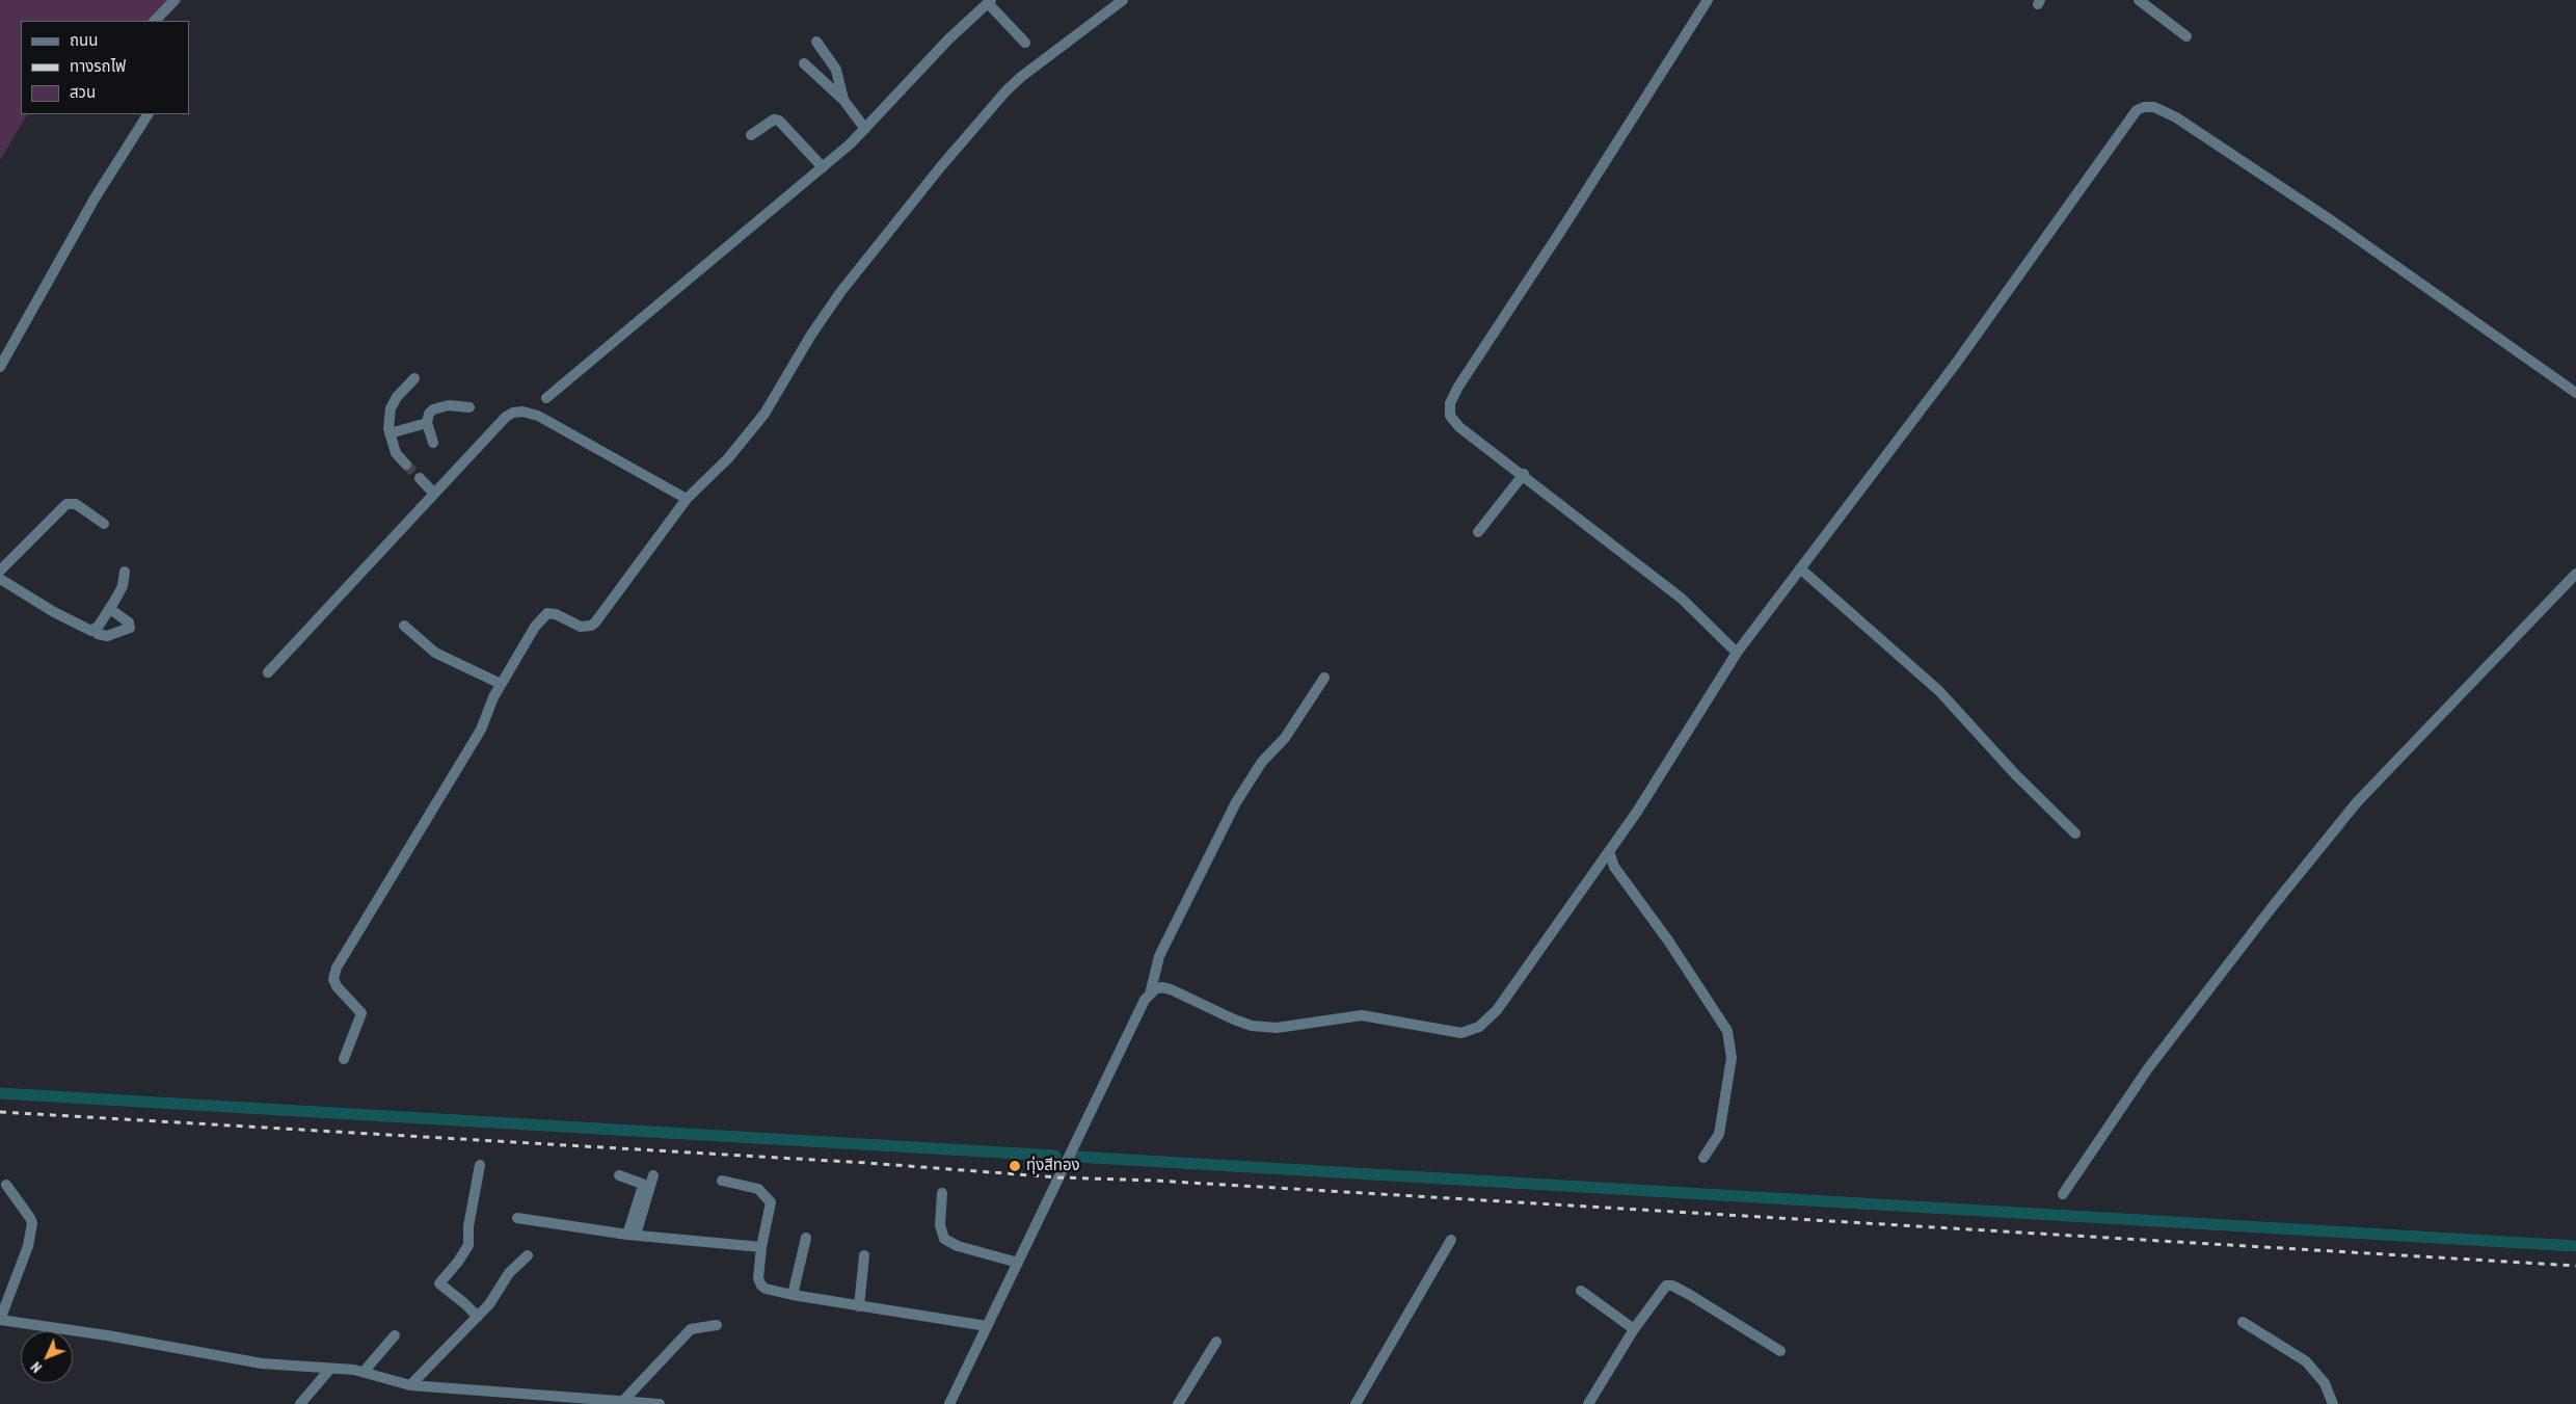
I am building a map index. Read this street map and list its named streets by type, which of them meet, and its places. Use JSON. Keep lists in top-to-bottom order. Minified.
{"places":["ทุ่งสีทอง"],"legend":["ถนน","ทางรถไฟ","สวน"],"north":"bottom left"}
